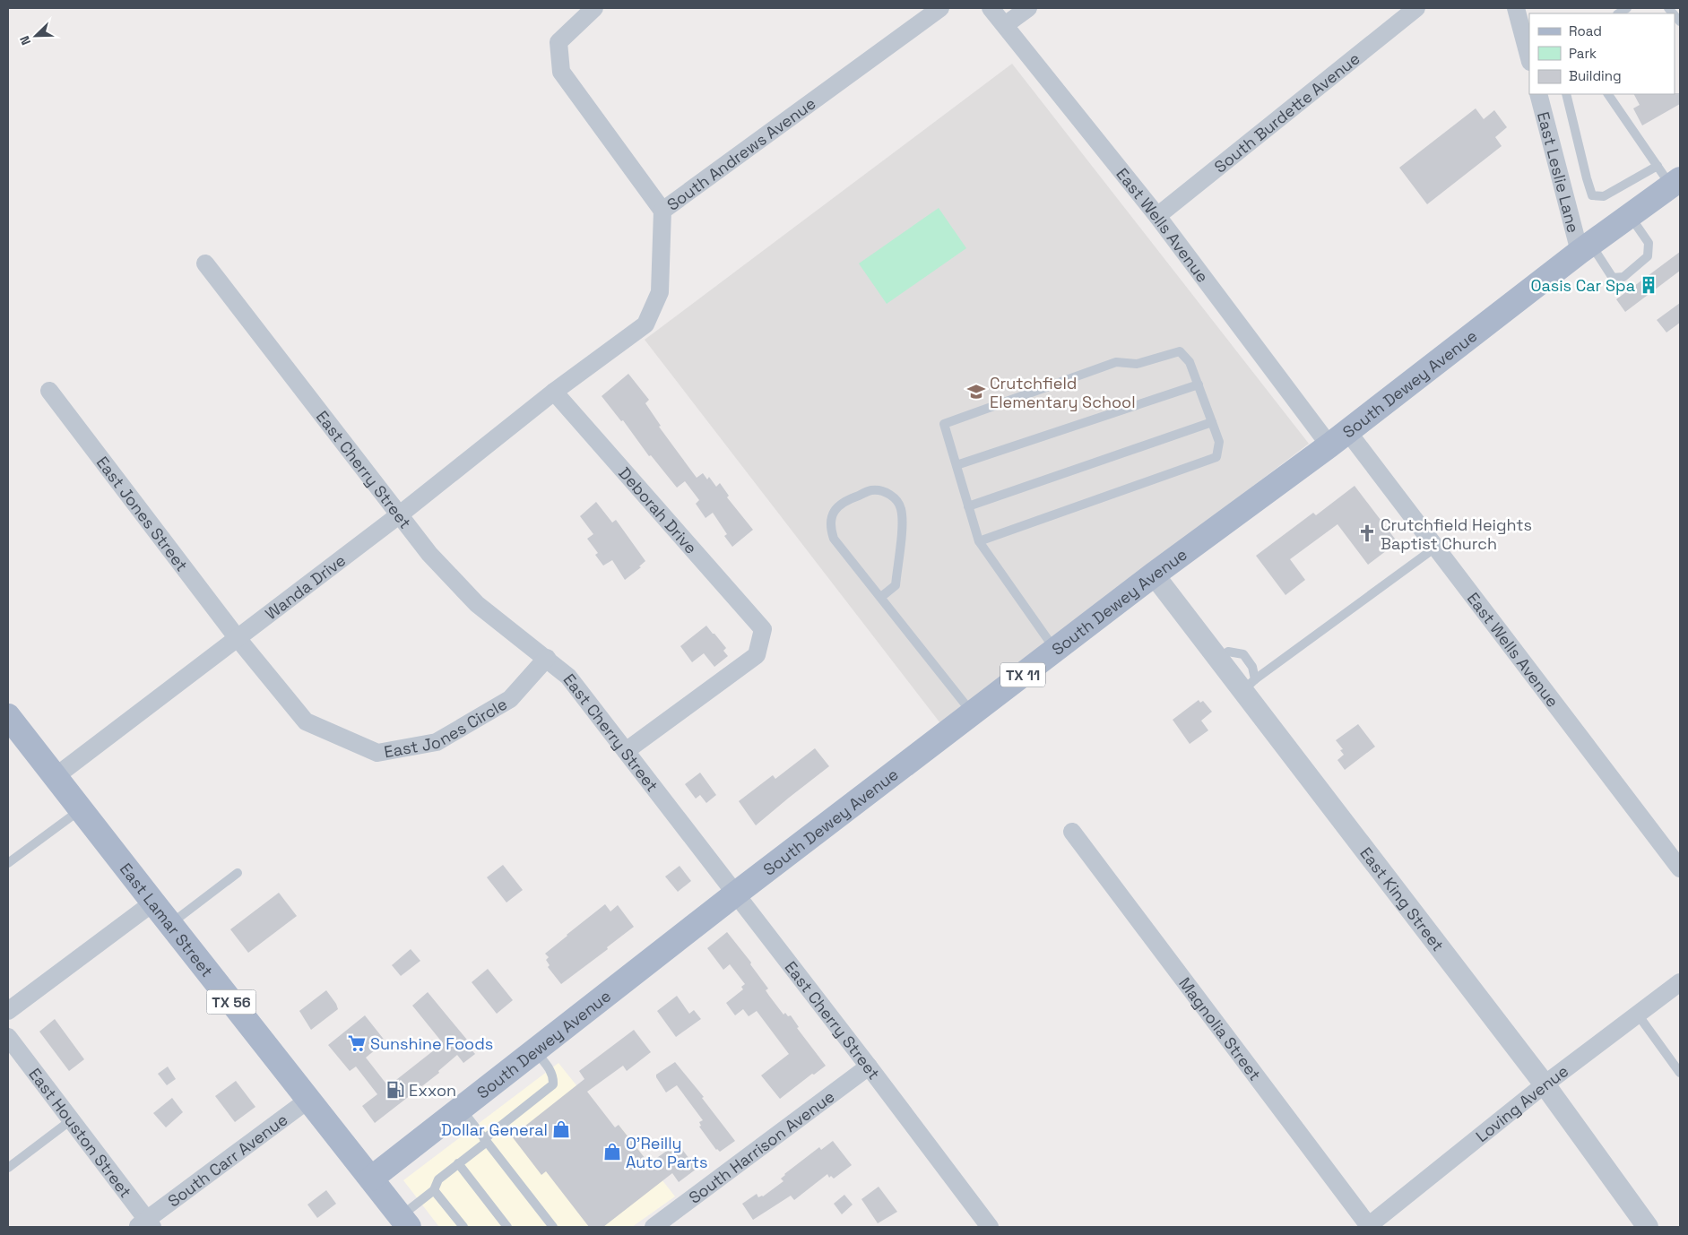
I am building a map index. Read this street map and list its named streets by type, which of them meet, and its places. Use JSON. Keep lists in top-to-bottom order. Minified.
{"streets":{"main road":["South Dewey Avenue","TX 11","East Lamar Street","TX 56"],"street":["South Burdette Avenue","South Andrews Avenue","East Leslie Lane","East Wells Avenue","East Cherry Street","Deborah Drive","East Jones Street","Wanda Drive","East Jones Circle","East King Street","Magnolia Street","Loving Avenue","East Houston Street","South Harrison Avenue","South Carr Avenue"]},"crossings":[["South Burdette Avenue","East Wells Avenue"],["South Andrews Avenue","Deborah Drive"],["South Andrews Avenue","Wanda Drive"],["East Leslie Lane","South Dewey Avenue"],["East Wells Avenue","South Dewey Avenue"],["South Dewey Avenue","East Cherry Street"],["South Dewey Avenue","East King Street"],["South Dewey Avenue","East Lamar Street"],["East Cherry Street","Deborah Drive"],["East Cherry Street","Wanda Drive"],["East Cherry Street","East Jones Circle"],["East Cherry Street","South Harrison Avenue"],["Deborah Drive","Wanda Drive"],["East Jones Street","Wanda Drive"],["East Jones Street","East Jones Circle"],["Wanda Drive","East Jones Circle"],["Wanda Drive","East Lamar Street"],["East King Street","Loving Avenue"],["East Lamar Street","South Carr Avenue"],["Magnolia Street","Loving Avenue"],["East Houston Street","South Carr Avenue"]],"places":{"building":["Oasis Car Spa"],"school or university":["Crutchfield Elementary School"],"church":["Crutchfield Heights Baptist Church"],"supermarket":["Sunshine Foods"],"fuel station":["Exxon"],"shop":["Dollar General","O'Reilly Auto Parts"]},"legend":["Road","Park","Building"],"north":"bottom left"}
